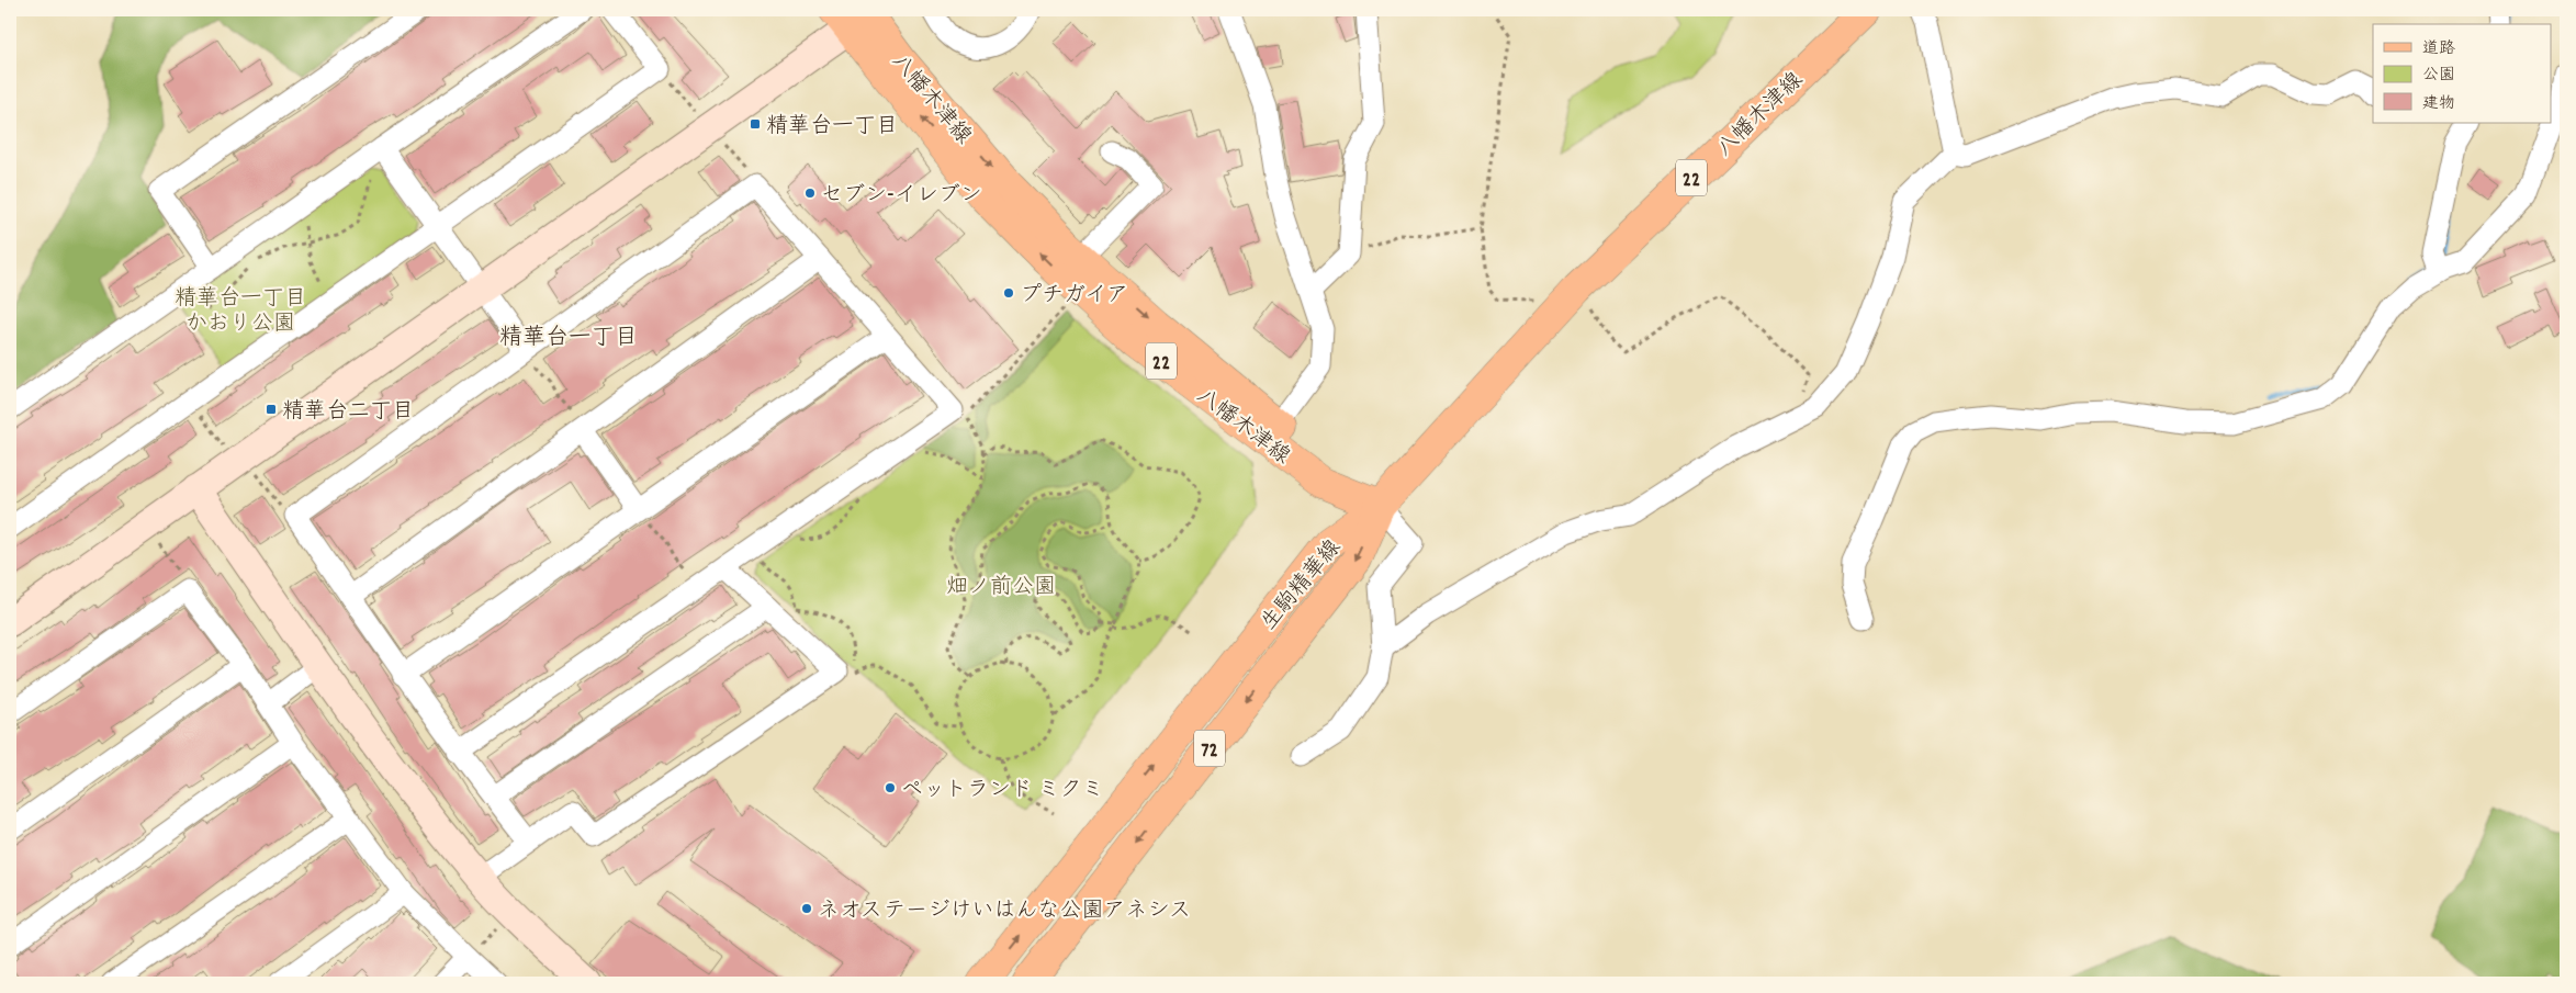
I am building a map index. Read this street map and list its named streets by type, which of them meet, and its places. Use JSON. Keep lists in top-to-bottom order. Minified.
{"streets":{"main road":["八幡木津線","22","生駒精華線","72"]},"crossings":[["八幡木津線","生駒精華線"]],"districts":["精華台一丁目"],"parks":["精華台一丁目 かおり公園","畑ノ前公園"],"places":{"transit":["精華台一丁目","精華台二丁目"],"other":["セブン-イレブン","プチガイア","ペットランド ミクミ","ネオステージけいはんな公園アネシス"]},"legend":["道路","公園","建物"]}
